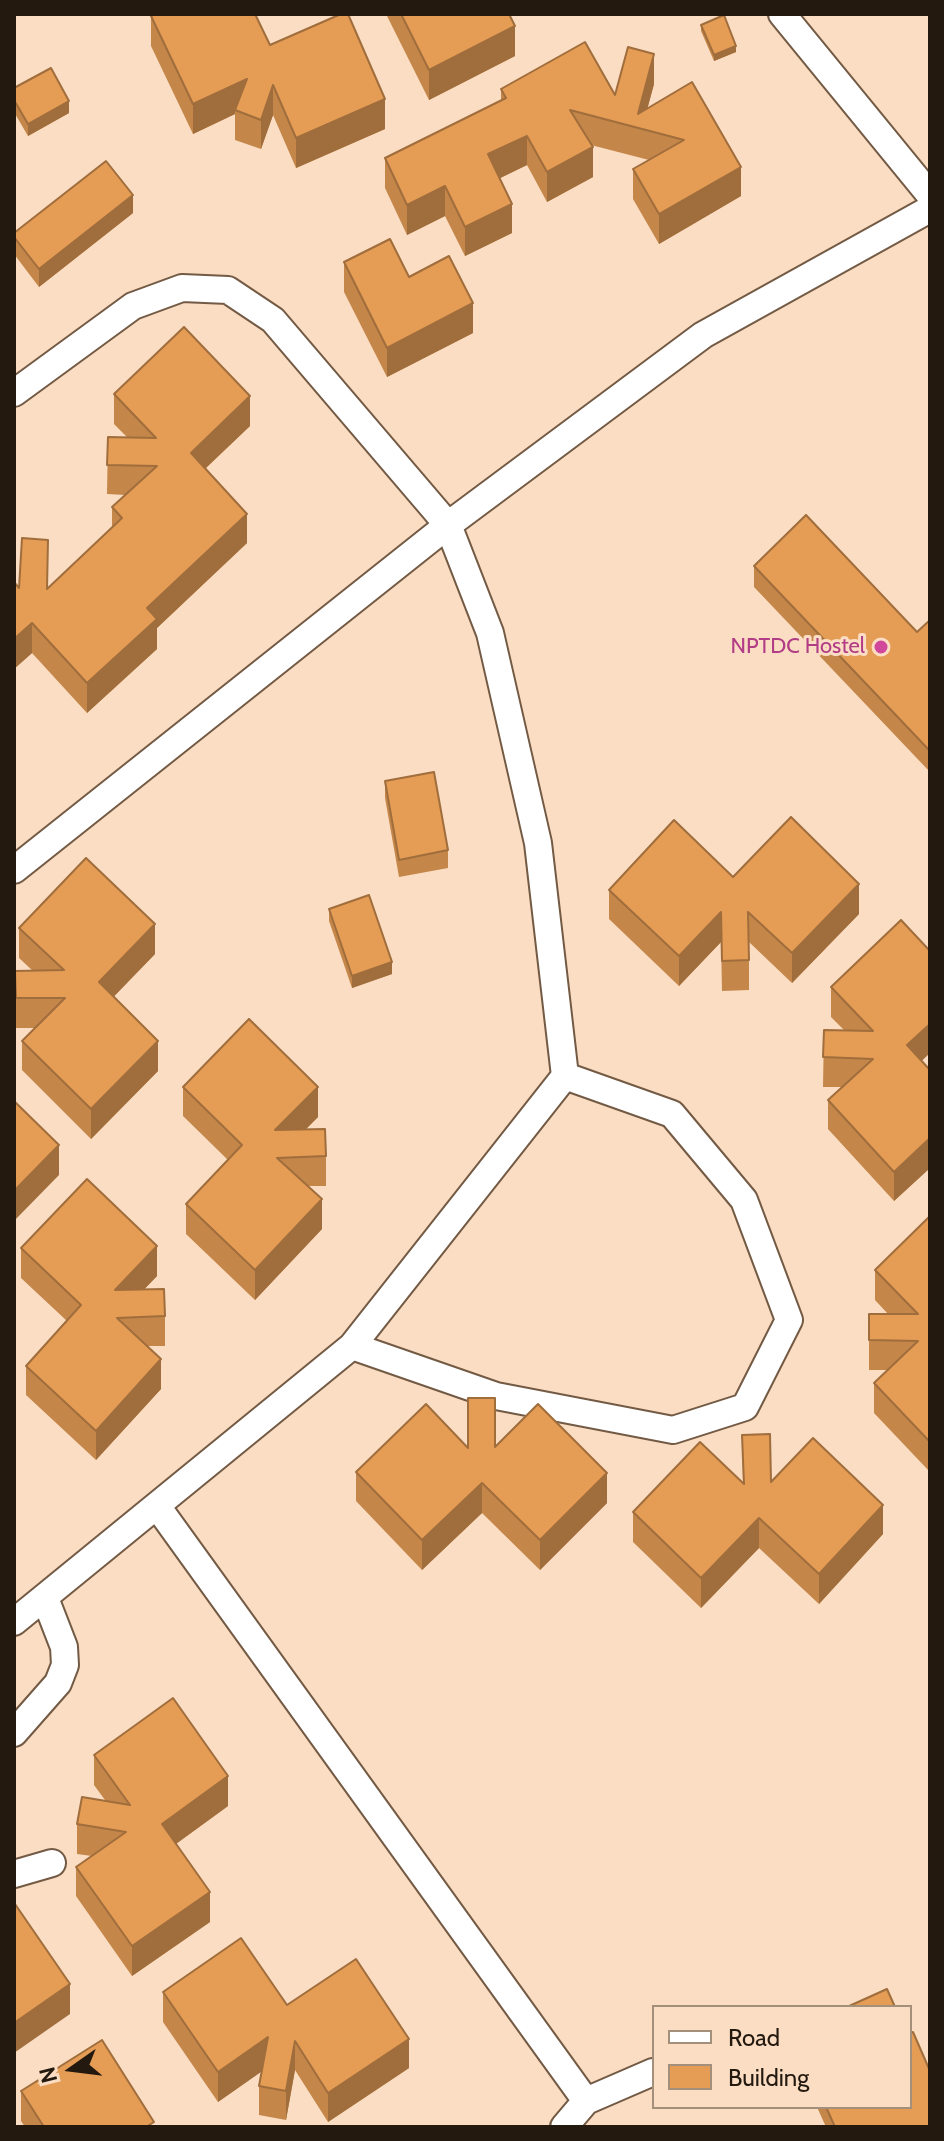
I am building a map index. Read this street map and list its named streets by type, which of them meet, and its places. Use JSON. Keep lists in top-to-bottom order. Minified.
{"places":["NPTDC Hostel"],"legend":["Road","Building"],"north":"left"}
